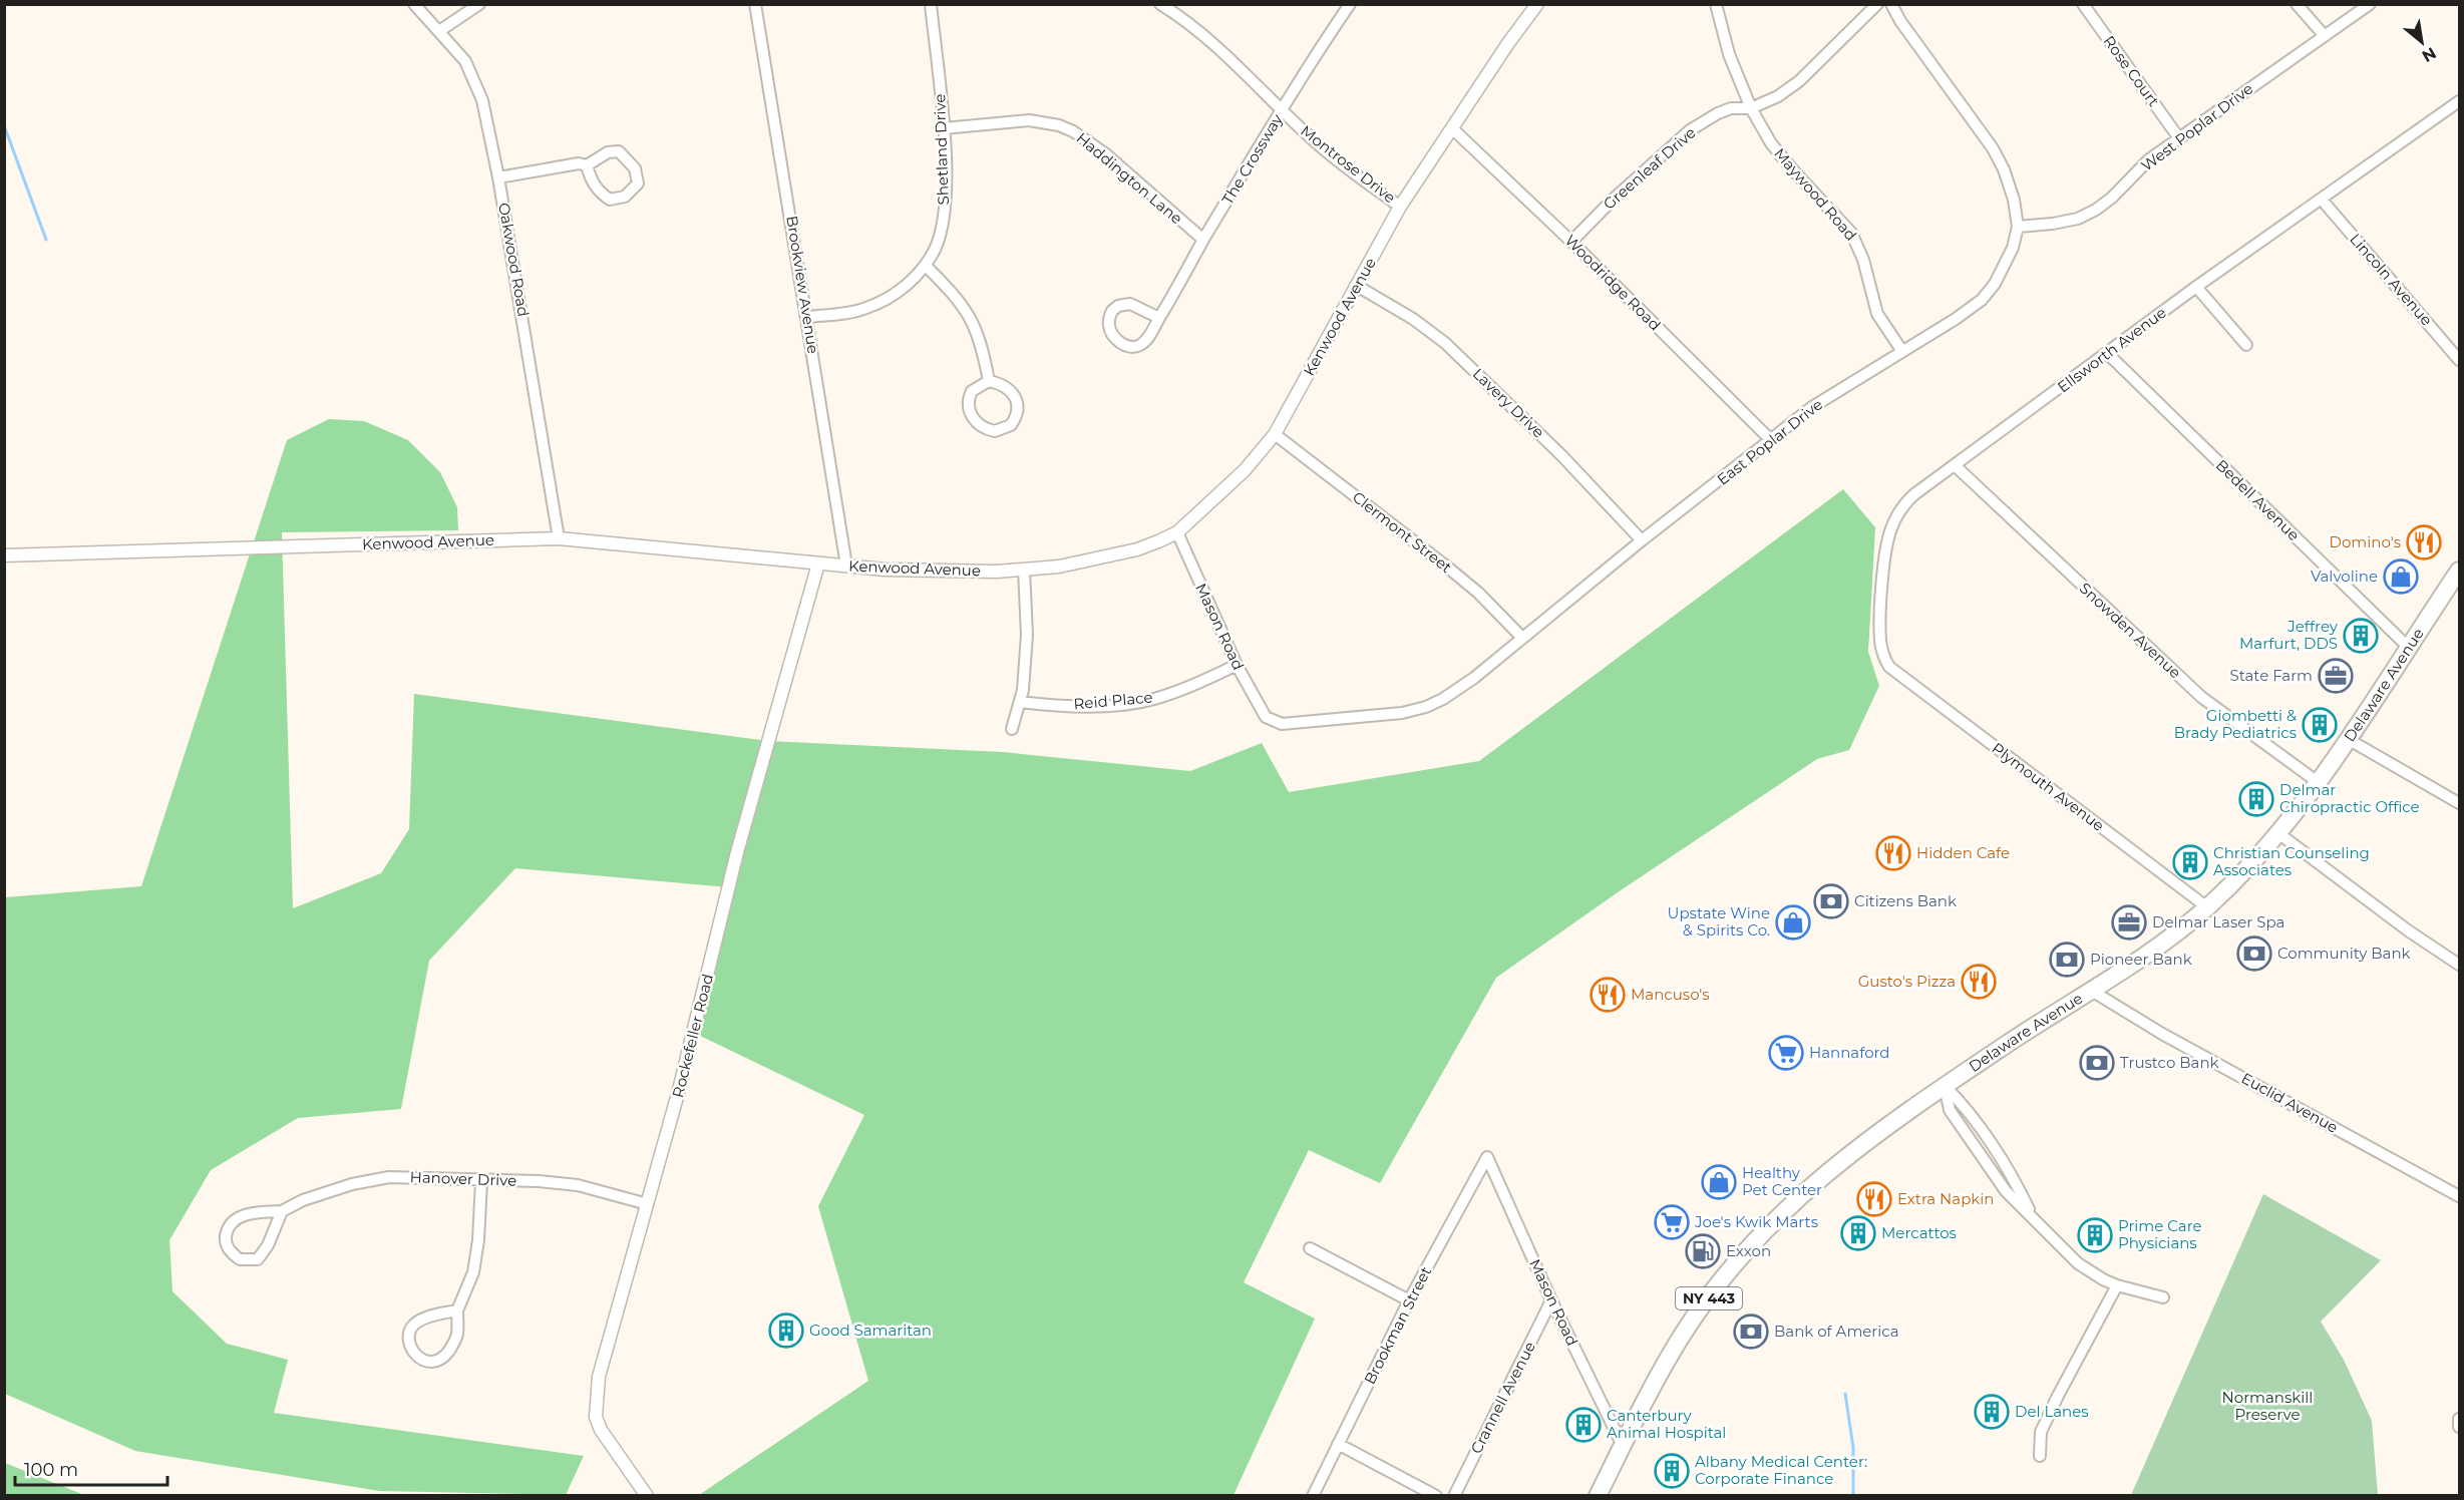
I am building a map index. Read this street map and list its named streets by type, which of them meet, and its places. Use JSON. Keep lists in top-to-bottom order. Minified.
{"streets":{"main road":["Delaware Avenue","NY 443"],"street":["Rose Court","West Poplar Drive","Shetland Drive","The Crossway","Montrose Drive","Greenleaf Drive","Haddington Lane","Maywood Road","Oakwood Road","Lincoln Avenue","Woodridge Road","Brookview Avenue","Kenwood Avenue","Ellsworth Avenue","Lavery Drive","East Poplar Drive","Bedell Avenue","Clermont Street","Mason Road","Snowden Avenue","Reid Place","Plymouth Avenue","Rockefeller Road","Euclid Avenue","Hanover Drive","Brookman Street","Crannell Avenue"]},"crossings":[["Rose Court","West Poplar Drive"],["West Poplar Drive","East Poplar Drive"],["Shetland Drive","Haddington Lane"],["Shetland Drive","Brookview Avenue"],["The Crossway","Montrose Drive"],["The Crossway","Haddington Lane"],["Montrose Drive","Kenwood Avenue"],["Greenleaf Drive","Maywood Road"],["Greenleaf Drive","Woodridge Road"],["Maywood Road","East Poplar Drive"],["Oakwood Road","Kenwood Avenue"],["Lincoln Avenue","Ellsworth Avenue"],["Woodridge Road","Kenwood Avenue"],["Woodridge Road","East Poplar Drive"],["Brookview Avenue","Kenwood Avenue"],["Kenwood Avenue","Lavery Drive"],["Kenwood Avenue","Clermont Street"],["Kenwood Avenue","Mason Road"],["Kenwood Avenue","Rockefeller Road"],["Ellsworth Avenue","Bedell Avenue"],["Ellsworth Avenue","Snowden Avenue"],["Ellsworth Avenue","Plymouth Avenue"],["Lavery Drive","East Poplar Drive"],["East Poplar Drive","Clermont Street"],["East Poplar Drive","Mason Road"],["Bedell Avenue","Delaware Avenue"],["Mason Road","Delaware Avenue"],["Mason Road","Reid Place"],["Mason Road","Brookman Street"],["Mason Road","Crannell Avenue"],["Snowden Avenue","Delaware Avenue"],["Delaware Avenue","Plymouth Avenue"],["Delaware Avenue","Euclid Avenue"],["Rockefeller Road","Hanover Drive"]],"parks":["Normanskill Preserve"],"places":{"restaurant":["Domino's","Hidden Cafe","Gusto's Pizza","Mancuso's","Extra Napkin"],"shop":["Valvoline","Upstate Wine & Spirits Co.","Healthy Pet Center"],"building":["Jeffrey Marfurt, DDS","Giombetti & Brady Pediatrics","Delmar Chiropractic Office","Christian Counseling Associates","Mercattos","Prime Care Physicians","Good Samaritan","Del Lanes","Canterbury Animal Hospital","Albany Medical Center: Corporate Finance"],"office":["State Farm","Delmar Laser Spa"],"bank":["Citizens Bank","Community Bank","Pioneer Bank","Trustco Bank","Bank of America"],"supermarket":["Hannaford","Joe's Kwik Marts"],"fuel station":["Exxon"]},"scale_bar":"100 m","north":"bottom right"}
